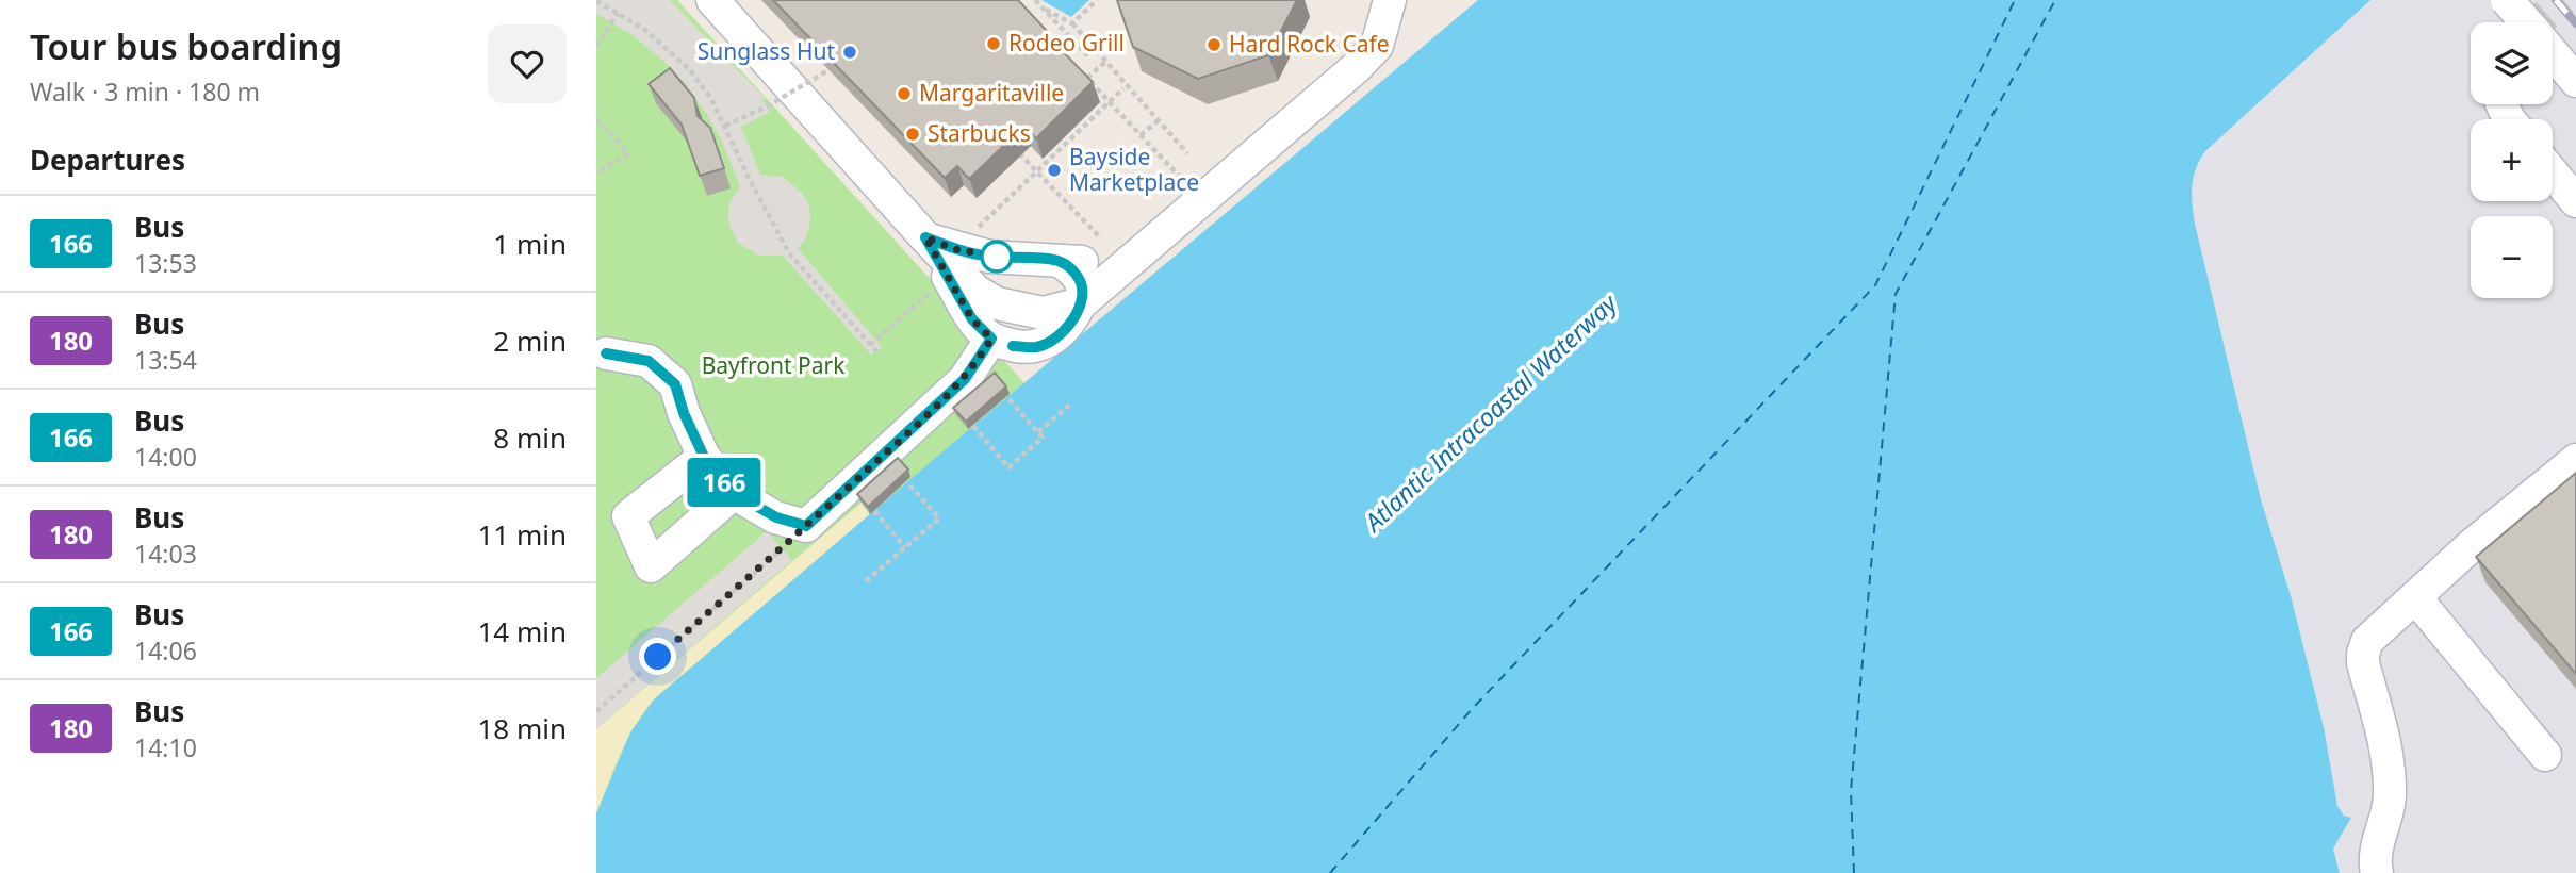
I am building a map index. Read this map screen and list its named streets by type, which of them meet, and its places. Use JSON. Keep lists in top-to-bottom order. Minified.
{"water":["Atlantic Intracoastal Waterway"],"parks":["Bayfront Park"],"places":["Rodeo Grill","Hard Rock Cafe","Sunglass Hut","Margaritaville","Starbucks","Bayside Marketplace"],"lines":["bus line 166"],"page":{"heading":[["Tour bus boarding","Walk · 3 min · 180 m"],"Departures"],"on_map":"166","map_buttons":["+","−"],"list":[{"mark":"166","name":"Bus","note":"13:53","value":"1 min"},{"mark":"180","name":"Bus","note":"13:54","value":"2 min"},{"mark":"166","name":"Bus","note":"14:00","value":"8 min"},{"mark":"180","name":"Bus","note":"14:03","value":"11 min"},{"mark":"166","name":"Bus","note":"14:06","value":"14 min"},{"mark":"180","name":"Bus","note":"14:10","value":"18 min"}]}}
